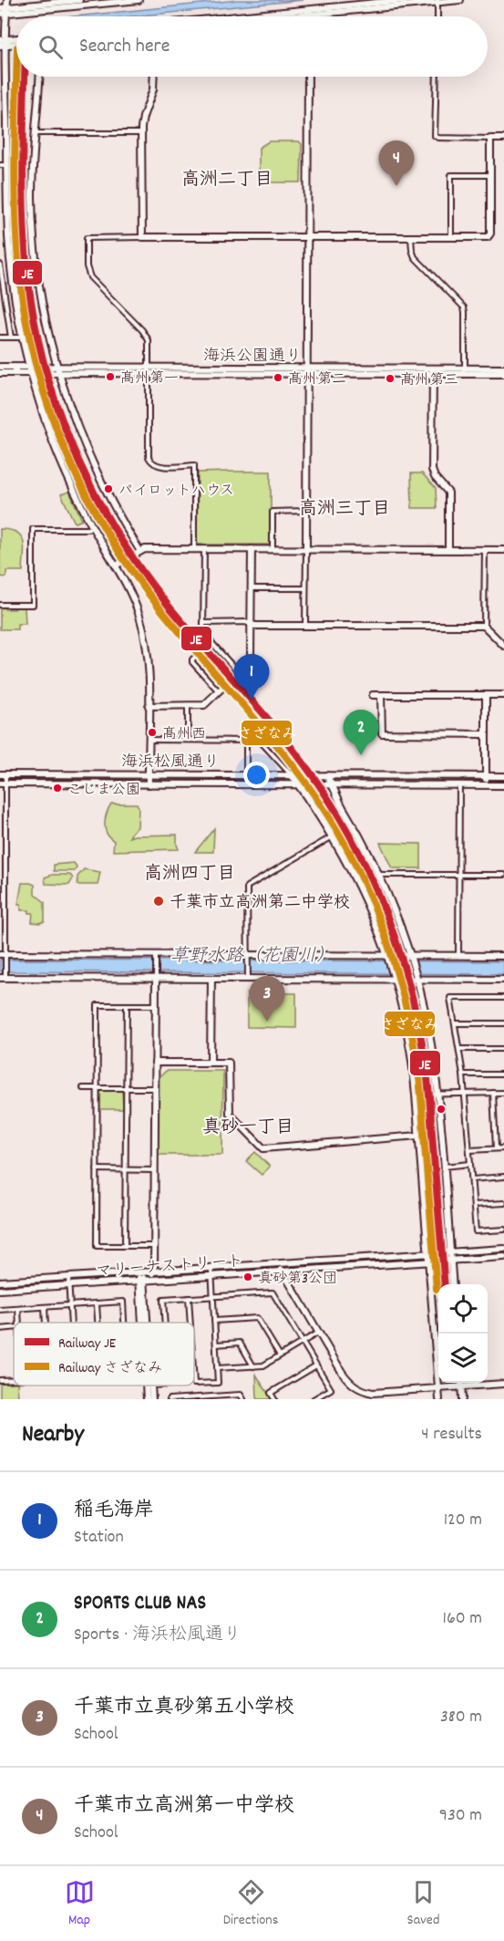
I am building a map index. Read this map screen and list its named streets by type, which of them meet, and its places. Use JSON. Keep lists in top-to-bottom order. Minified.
{"streets":{"street":["海浜公園通り","海浜松風通り","マリーナストリート"]},"districts":["高洲二丁目","高洲三丁目","高洲四丁目","真砂一丁目"],"water":["草野水路（花園川）"],"places":["髙州第一","髙州第二","髙州第三","パイロットハウス","髙州西","こじま公園","千葉市立高洲第二中学校","真砂第3公団"],"lines":["rail line JE","rail line さざなみ"],"legend":["Railway JE","Railway さざなみ"],"page":{"search":"Search here","pins":["4","1","2","3"],"heading":["Nearby","4 results"],"list":[{"mark":"1","name":"稲毛海岸","note":"Station","value":"120 m"},{"mark":"2","name":"SPORTS CLUB NAS","note":"Sports · 海浜松風通り","value":"160 m"},{"mark":"3","name":"千葉市立真砂第五小学校","note":"School","value":"380 m"},{"mark":"4","name":"千葉市立高洲第一中学校","note":"School","value":"930 m"}],"nav":["Map","Directions","Saved"]}}
